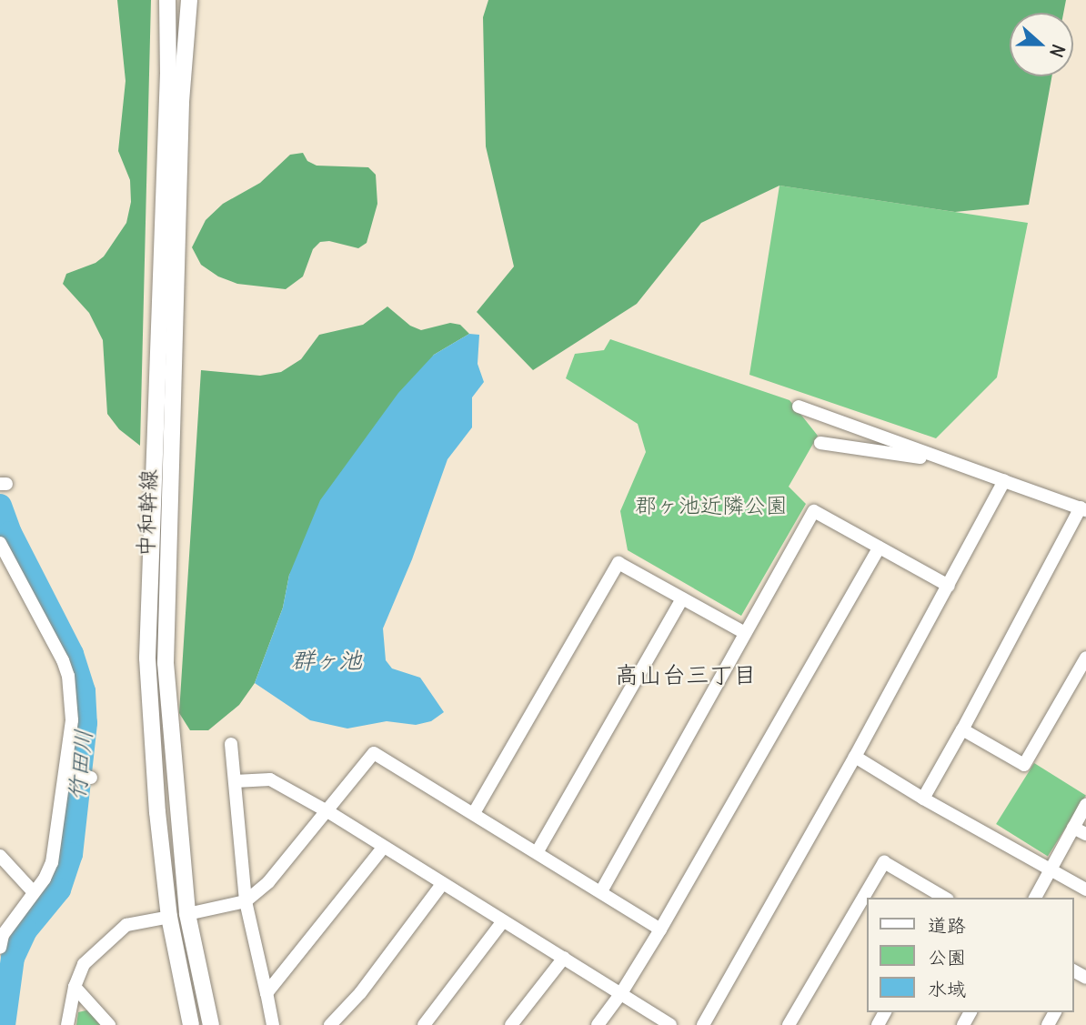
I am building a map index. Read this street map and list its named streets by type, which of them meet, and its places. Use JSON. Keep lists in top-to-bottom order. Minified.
{"streets":{"main road":["中和幹線"]},"districts":["高山台三丁目"],"water":["群ヶ池","竹田川"],"parks":["郡ヶ池近隣公園"],"legend":["道路","公園","水域"],"north":"right"}
